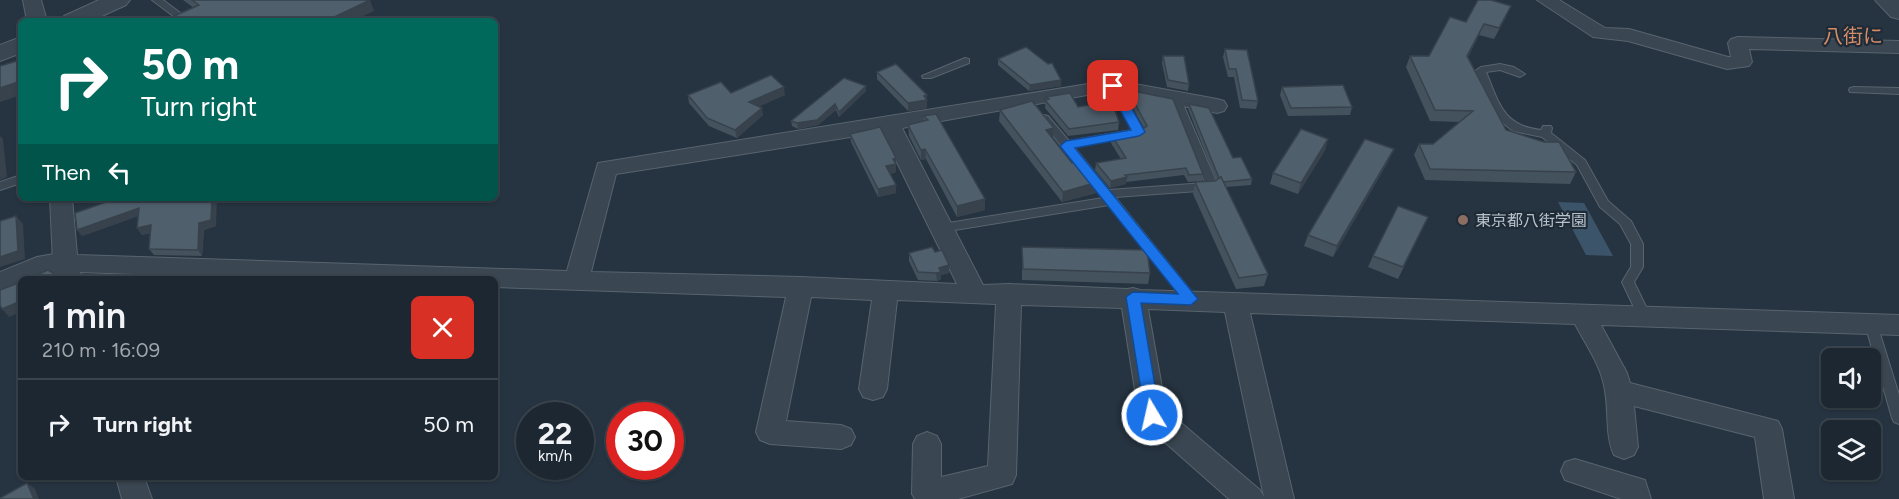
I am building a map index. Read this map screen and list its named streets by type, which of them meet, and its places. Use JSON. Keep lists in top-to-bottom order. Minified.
{"districts":["八街に"],"places":["東京都八街学園"],"page":{"turn":["50 m","Turn right"],"then":"Then","heading":["1 min","210 m · 16:09"],"list":[{"name":"Turn right","value":"50 m"}],"speed":"22 km/h","limit":"30"}}
